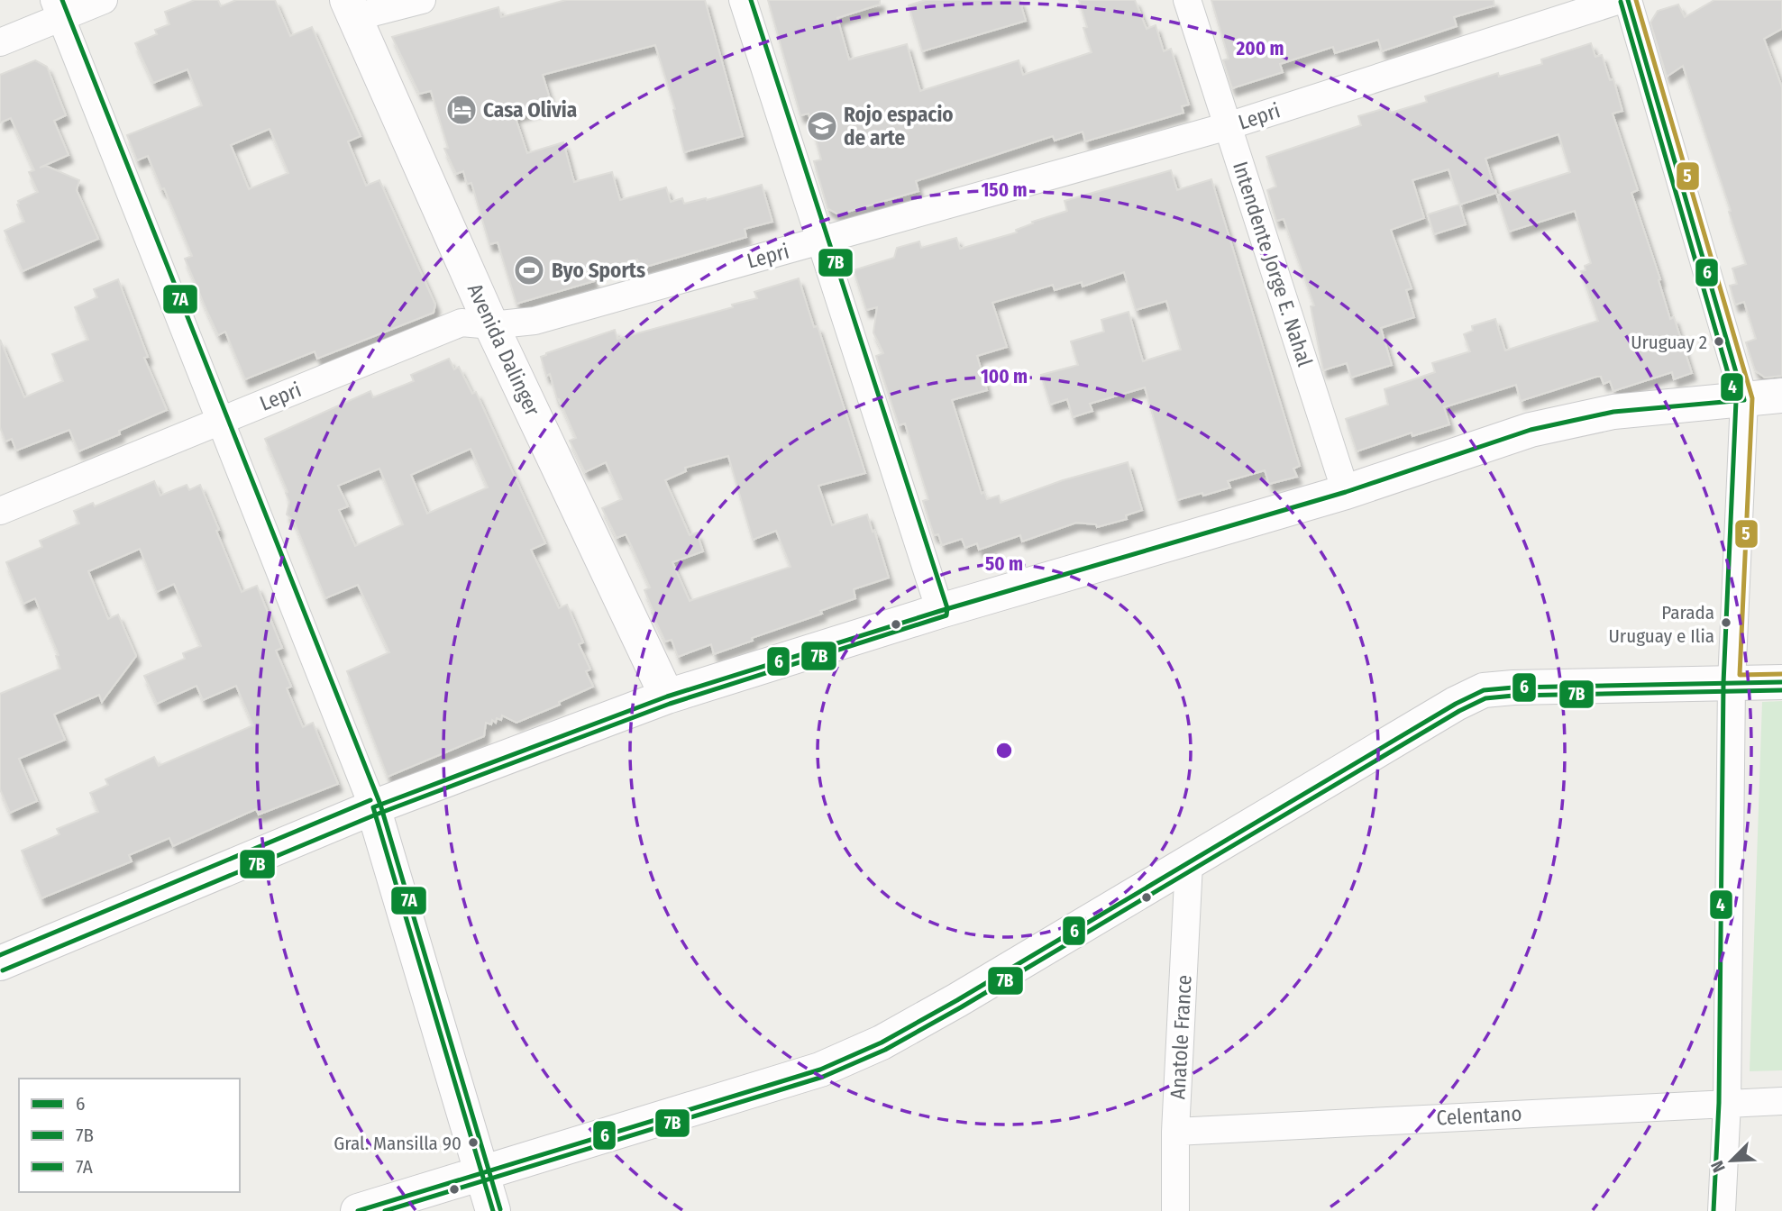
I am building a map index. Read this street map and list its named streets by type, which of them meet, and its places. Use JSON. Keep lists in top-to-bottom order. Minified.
{"streets":{"street":["Lepri","Intendente Jorge E. Nahal","Avenida Dalinger","Anatole France","Celentano"]},"crossings":[["Lepri","Intendente Jorge E. Nahal"],["Lepri","Avenida Dalinger"],["Anatole France","Celentano"]],"places":{"hotel":["Casa Olivia"],"school or university":["Rojo espacio de arte"],"sports":["Byo Sports"],"other":["Uruguay 2","Parada Uruguay e Ilia","Gral. Mansilla 90"]},"lines":["transit line 6","transit line 7B","transit line 7A","transit line 5","transit line 4"],"legend":["6","7B","7A"],"north":"bottom left","rings":["200 m","150 m","100 m","50 m"]}
